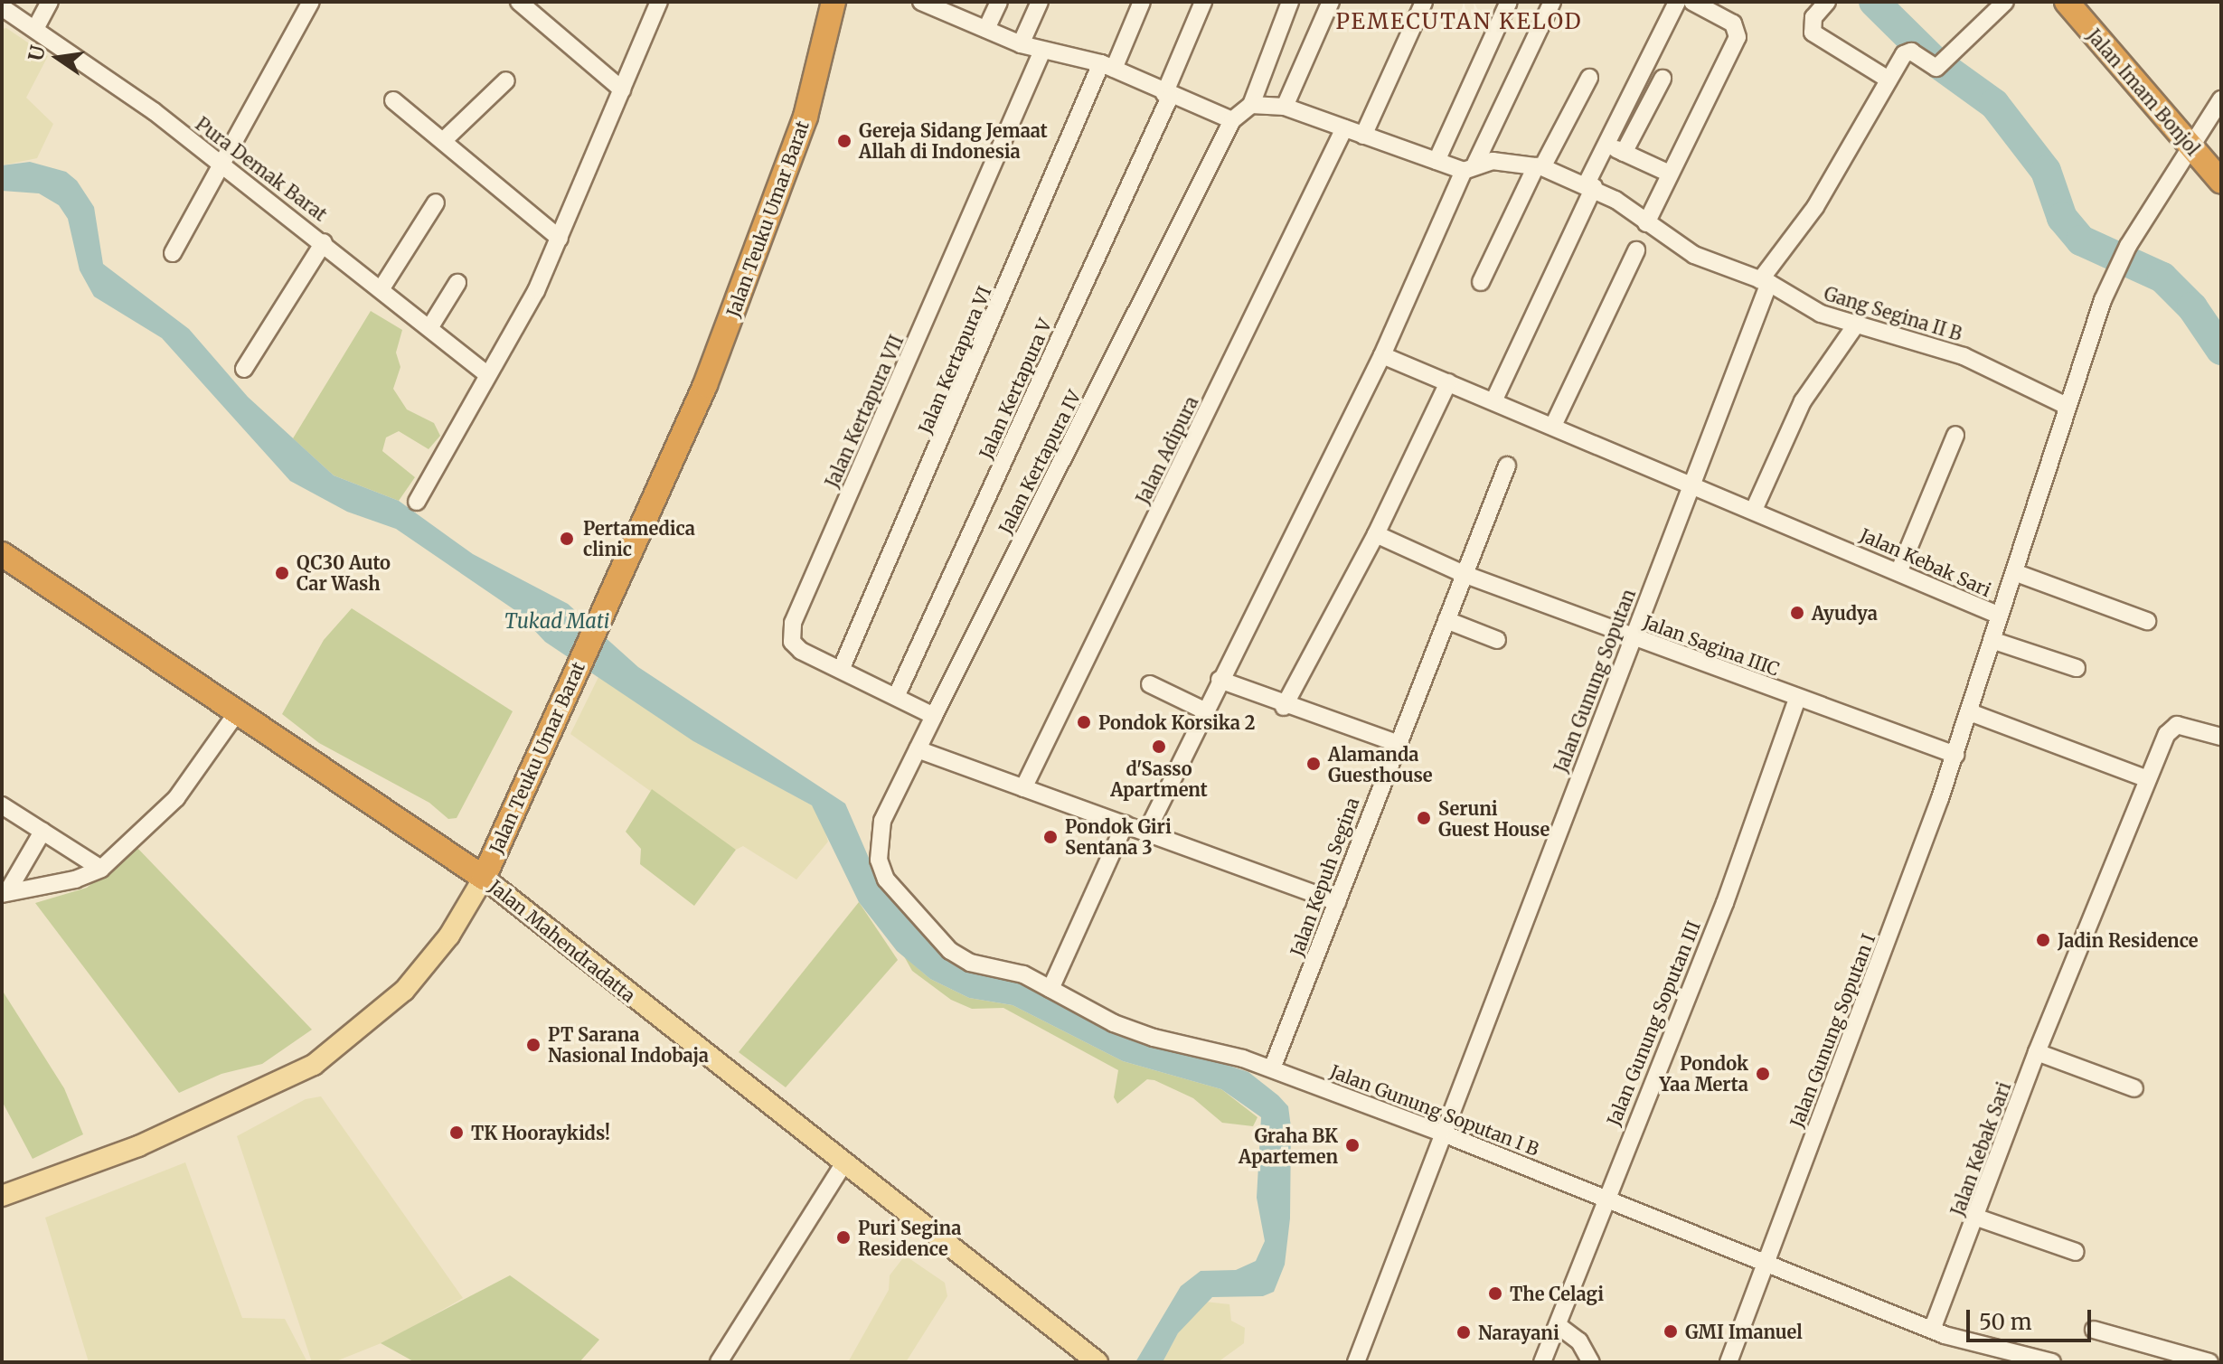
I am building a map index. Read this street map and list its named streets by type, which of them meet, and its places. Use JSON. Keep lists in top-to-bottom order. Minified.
{"streets":{"highway":["Jalan Imam Bonjol","Jalan Teuku Umar Barat","Jalan Mahendradatta"],"street":["Pura Demak Barat","Gang Segina II B","Jalan Kertapura VI","Jalan Kertapura V","Jalan Kertapura VII","Jalan Adipura","Jalan Kertapura IV","Jalan Kebak Sari","Jalan Sagina IIIC","Jalan Gunung Soputan","Jalan Kepuh Segina","Jalan Gunung Soputan III","Jalan Gunung Soputan I","Jalan Gunung Soputan I B"]},"crossings":[["Jalan Teuku Umar Barat","Jalan Mahendradatta"],["Gang Segina II B","Jalan Adipura"],["Gang Segina II B","Jalan Gunung Soputan"],["Jalan Kertapura VI","Jalan Kertapura VII"],["Jalan Kertapura V","Jalan Kertapura VII"],["Jalan Kertapura VII","Jalan Kertapura IV"],["Jalan Kertapura IV","Jalan Gunung Soputan I B"],["Jalan Kebak Sari","Jalan Gunung Soputan"],["Jalan Kebak Sari","Jalan Gunung Soputan I"],["Jalan Kebak Sari","Jalan Gunung Soputan I B"],["Jalan Sagina IIIC","Jalan Gunung Soputan"],["Jalan Sagina IIIC","Jalan Kepuh Segina"],["Jalan Sagina IIIC","Jalan Gunung Soputan III"],["Jalan Sagina IIIC","Jalan Gunung Soputan I"],["Jalan Gunung Soputan","Jalan Gunung Soputan I B"],["Jalan Kepuh Segina","Jalan Gunung Soputan I B"],["Jalan Gunung Soputan III","Jalan Gunung Soputan I B"],["Jalan Gunung Soputan I","Jalan Gunung Soputan I B"]],"districts":["PEMECUTAN KELOD"],"water":["Tukad Mati"],"places":["Gereja Sidang Jemaat Allah di Indonesia","Pertamedica clinic","QC30 Auto Car Wash","Ayudya","Pondok Korsika 2","d'Sasso Apartment","Alamanda Guesthouse","Seruni Guest House","Pondok Giri Sentana 3","Jadin Residence","PT Sarana Nasional Indobaja","Pondok Yaa Merta","TK Hooraykids!","Graha BK Apartemen","Puri Segina Residence","The Celagi","GMI Imanuel","Narayani"],"scale_bar":"50 m","north":"left"}
